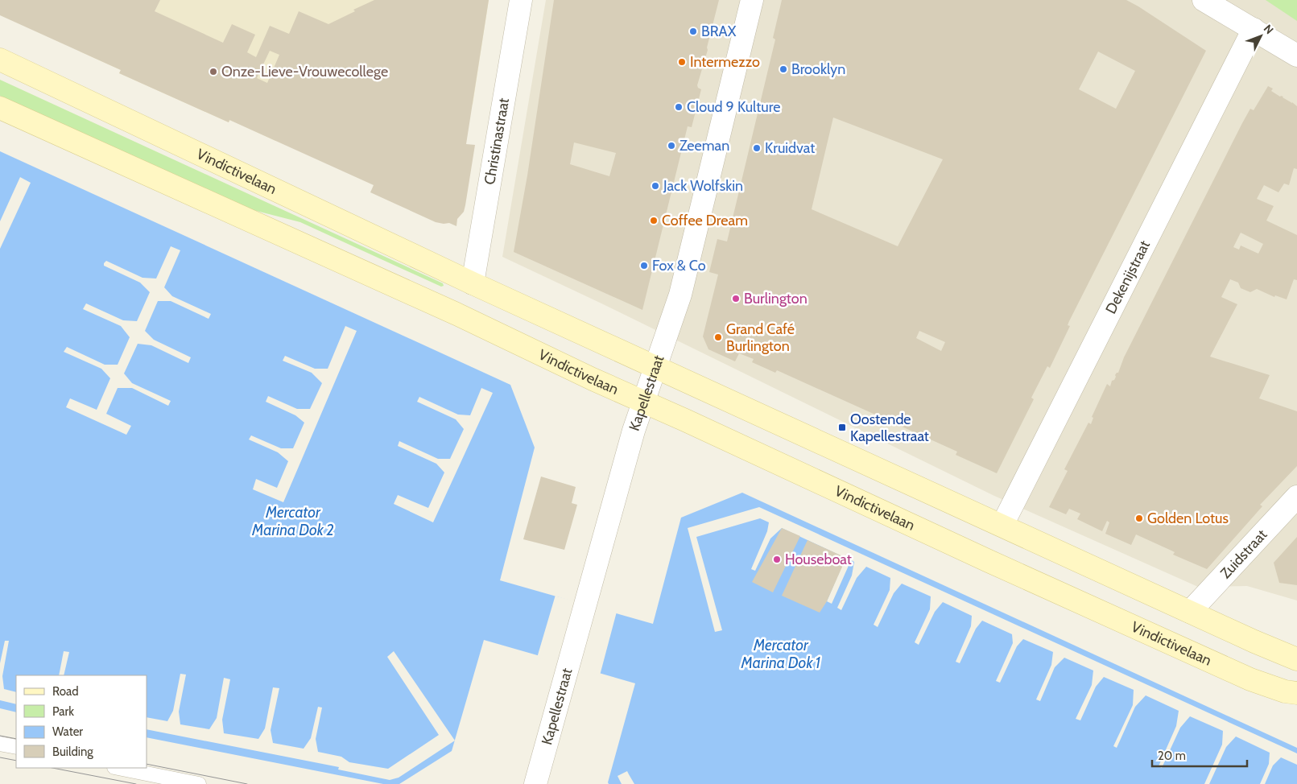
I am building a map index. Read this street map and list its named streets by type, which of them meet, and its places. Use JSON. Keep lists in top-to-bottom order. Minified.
{"streets":{"street":["Christinastraat","Vindictivelaan","Dekenijstraat","Kapellestraat","Zuidstraat"]},"crossings":[["Christinastraat","Vindictivelaan"],["Vindictivelaan","Dekenijstraat"],["Vindictivelaan","Kapellestraat"],["Vindictivelaan","Zuidstraat"]],"water":["Mercator Marina Dok 2","Mercator Marina Dok 1"],"places":{"other":["BRAX","Intermezzo","Brooklyn","Onze-Lieve-Vrouwecollege","Cloud 9 Kulture","Zeeman","Kruidvat","Jack Wolfskin","Coffee Dream","Fox & Co","Burlington","Grand Café Burlington","Golden Lotus","Houseboat"],"transit":["Oostende Kapellestraat"]},"legend":["Road","Park","Water","Building"],"scale_bar":"20 m","north":"top right"}
